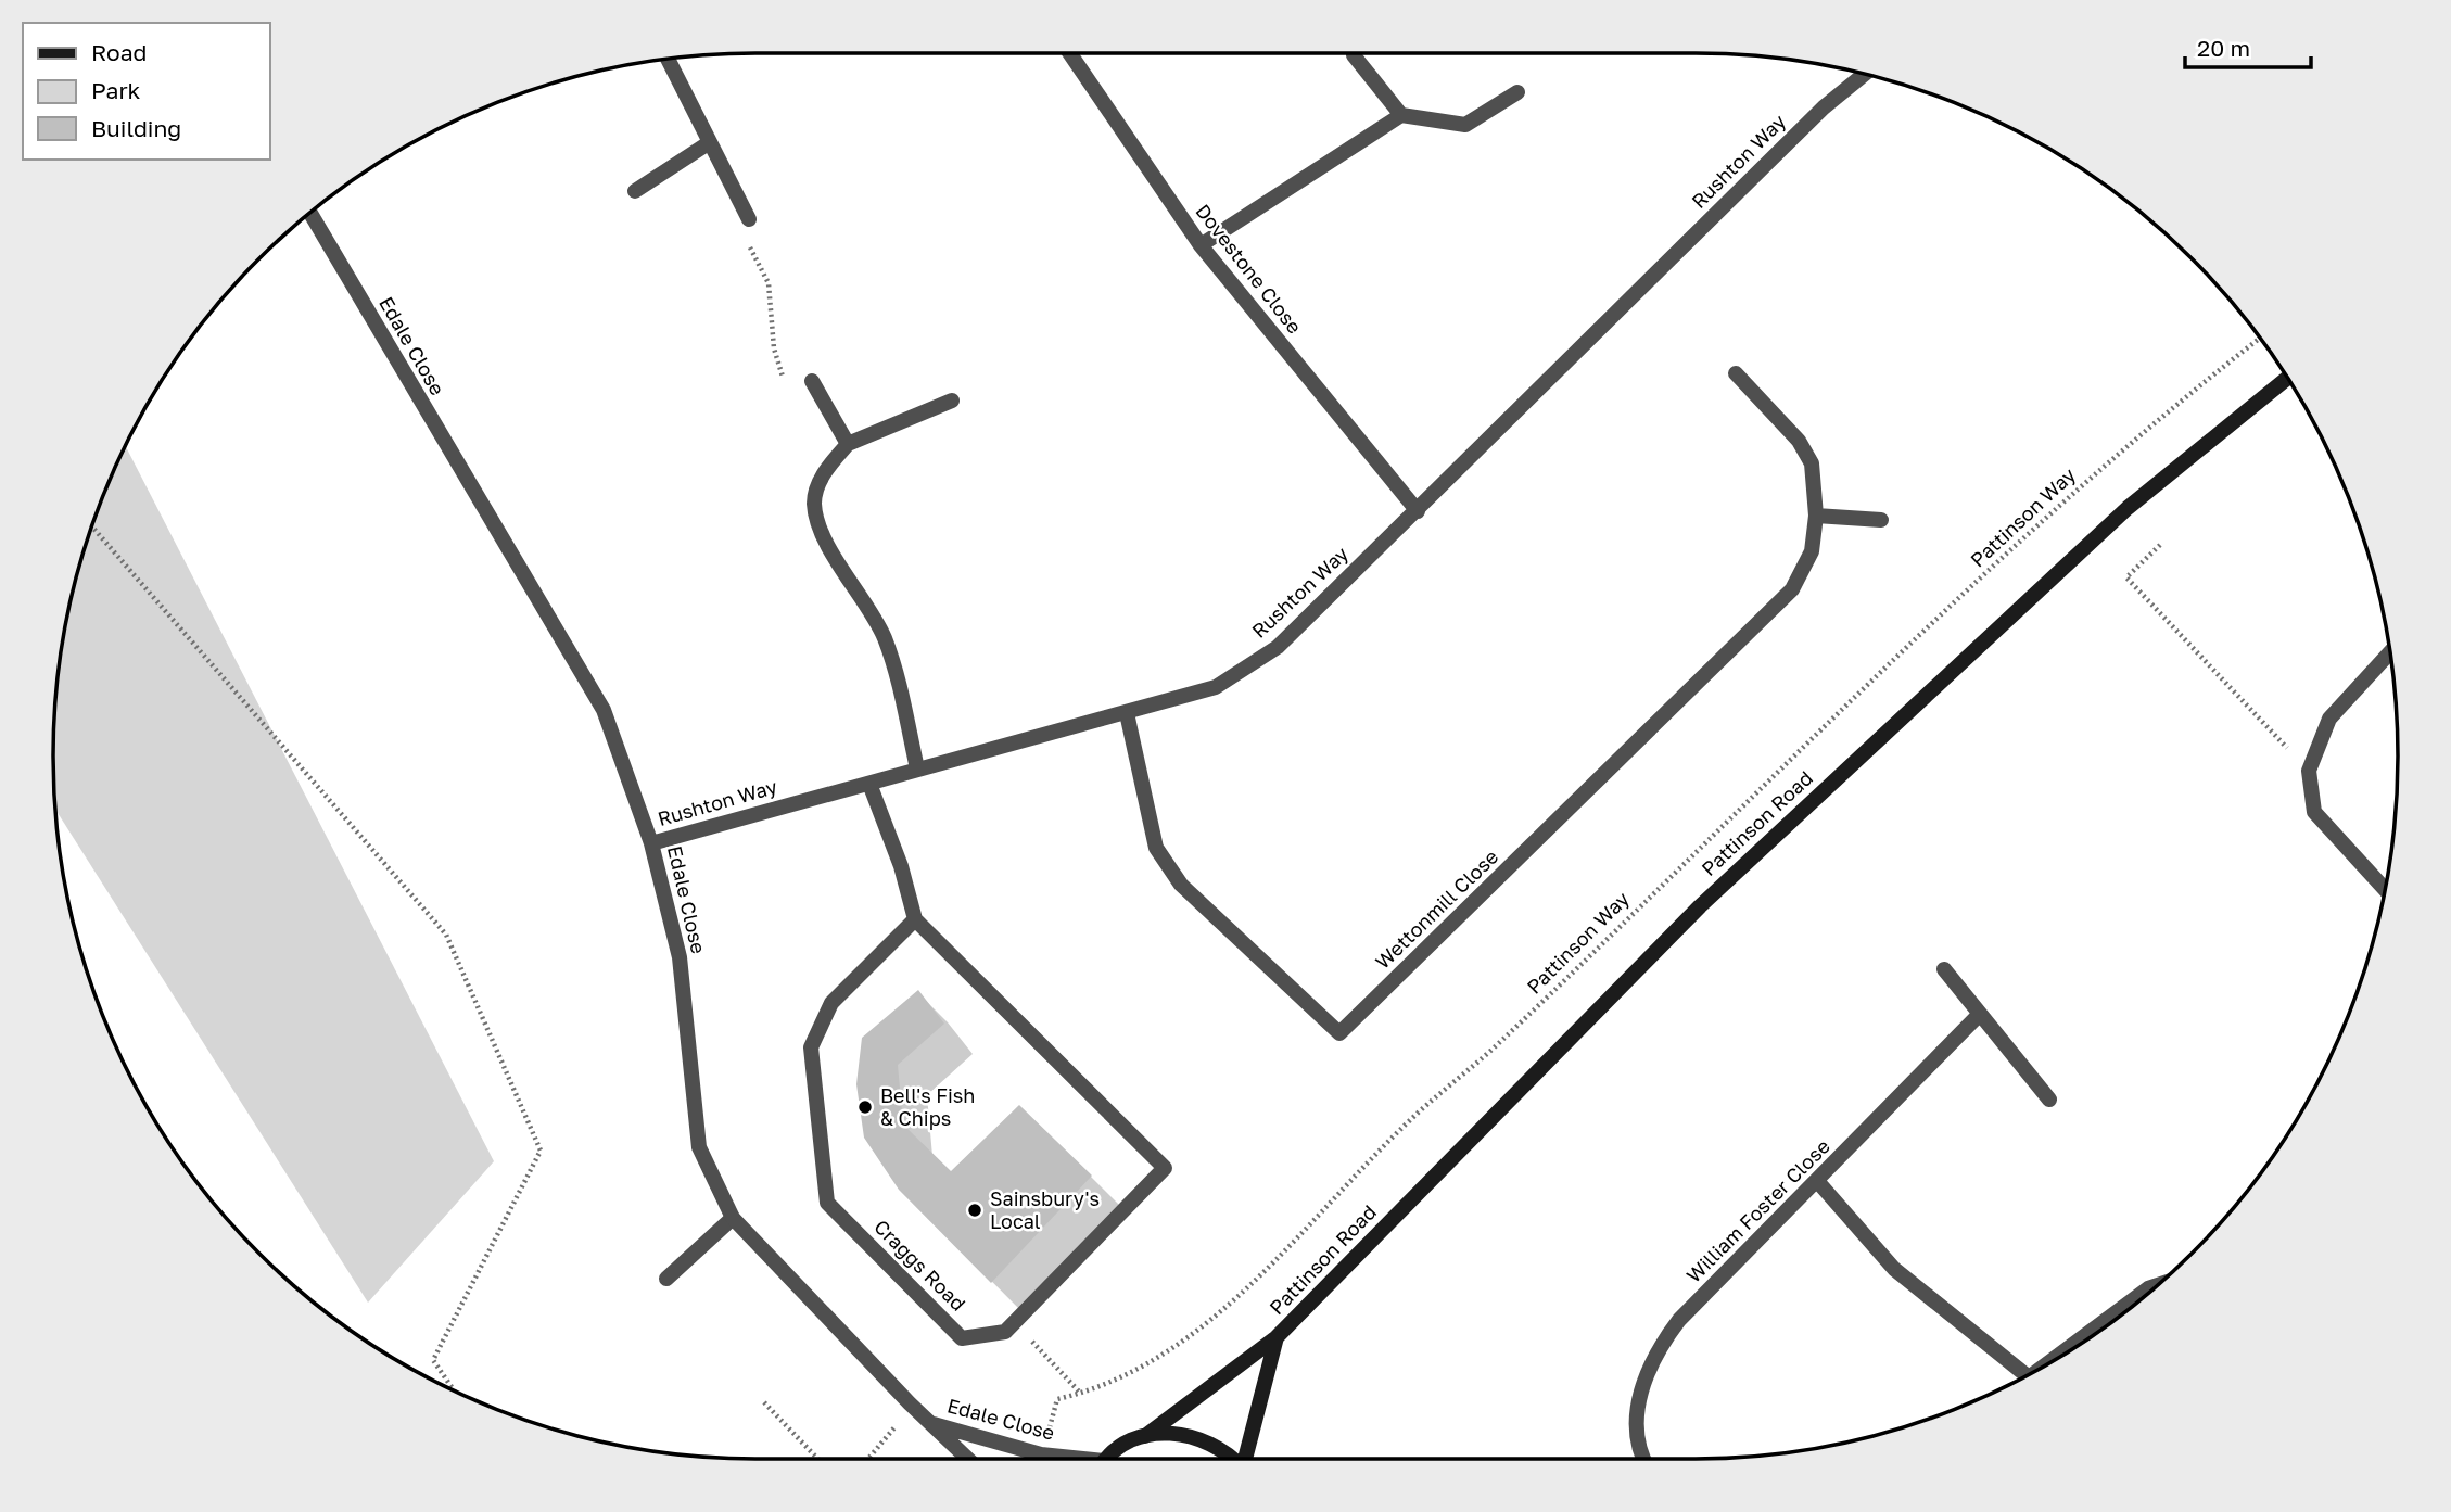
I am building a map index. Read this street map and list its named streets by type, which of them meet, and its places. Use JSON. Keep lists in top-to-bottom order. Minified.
{"streets":{"street":["Rushton Way","Dovestone Close","Edale Close","Pattinson Road","Wettonmill Close","William Foster Close","Craggs Road"],"path":["Pattinson Way"]},"crossings":[["Rushton Way","Dovestone Close"],["Rushton Way","Edale Close"],["Rushton Way","Wettonmill Close"]],"places":["Bell's Fish & Chips","Sainsbury's Local"],"legend":["Road","Park","Building"],"scale_bar":"20 m"}
